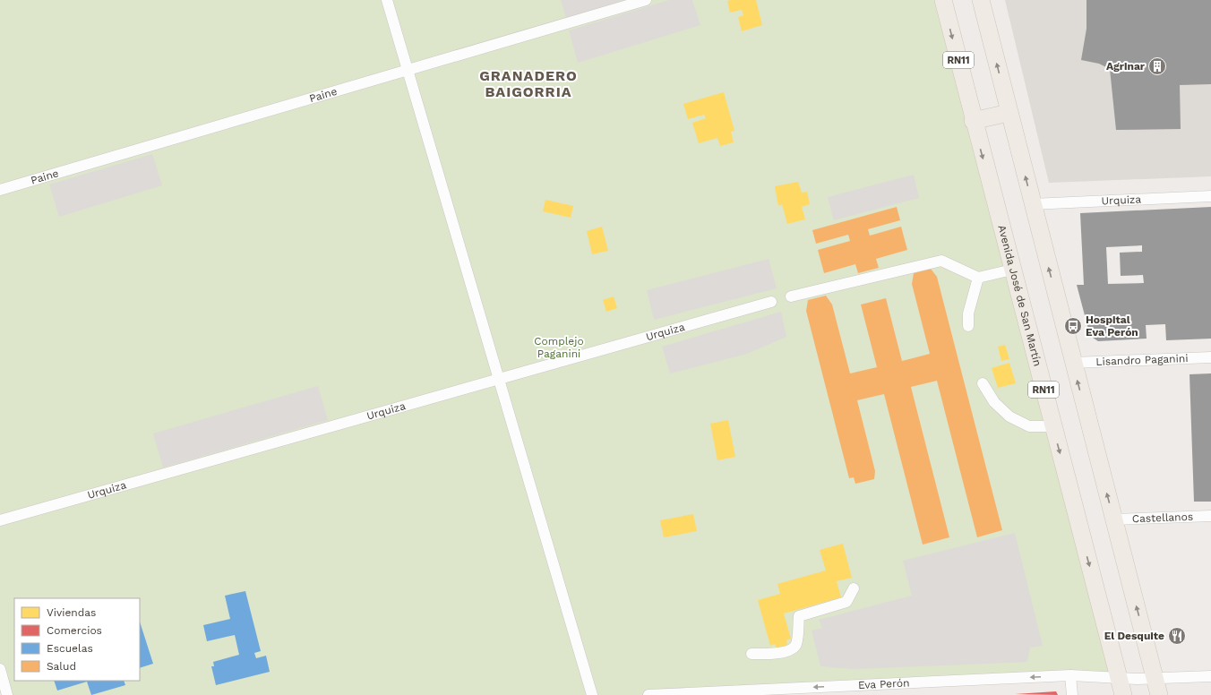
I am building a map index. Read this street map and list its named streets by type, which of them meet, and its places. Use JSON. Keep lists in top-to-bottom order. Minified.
{"streets":{"main road":["RN11","Avenida José de San Martín"],"street":["Paine","Urquiza","Lisandro Paganini","Castellanos","Eva Perón"]},"crossings":[["Avenida José de San Martín","Eva Perón"]],"one_way":["Eva Perón"],"districts":["GRANADERO BAIGORRIA"],"parks":["Complejo Paganini"],"places":{"building":["Agrinar"],"bus stop":["Hospital Eva Perón"],"restaurant":["El Desquite"]},"legend":["Viviendas","Comercios","Escuelas","Salud"]}
